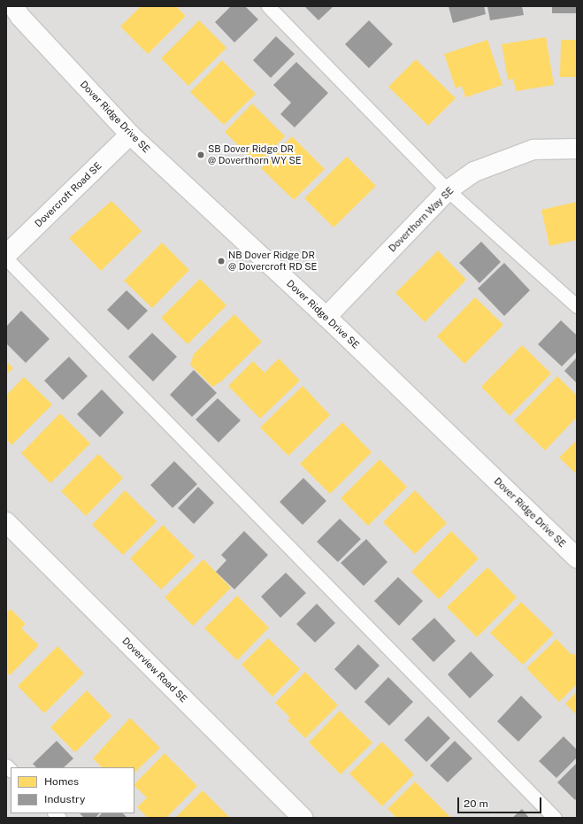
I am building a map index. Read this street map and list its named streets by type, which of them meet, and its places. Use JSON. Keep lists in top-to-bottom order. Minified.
{"streets":{"street":["Dover Ridge Drive SE","Dovercroft Road SE","Doverthorn Way SE","Doverview Road SE"]},"crossings":[["Dover Ridge Drive SE","Dovercroft Road SE"],["Dover Ridge Drive SE","Doverthorn Way SE"]],"places":["SB Dover Ridge DR @ Doverthorn WY SE","NB Dover Ridge DR @ Dovercroft RD SE"],"legend":["Homes","Industry"],"scale_bar":"20 m"}
